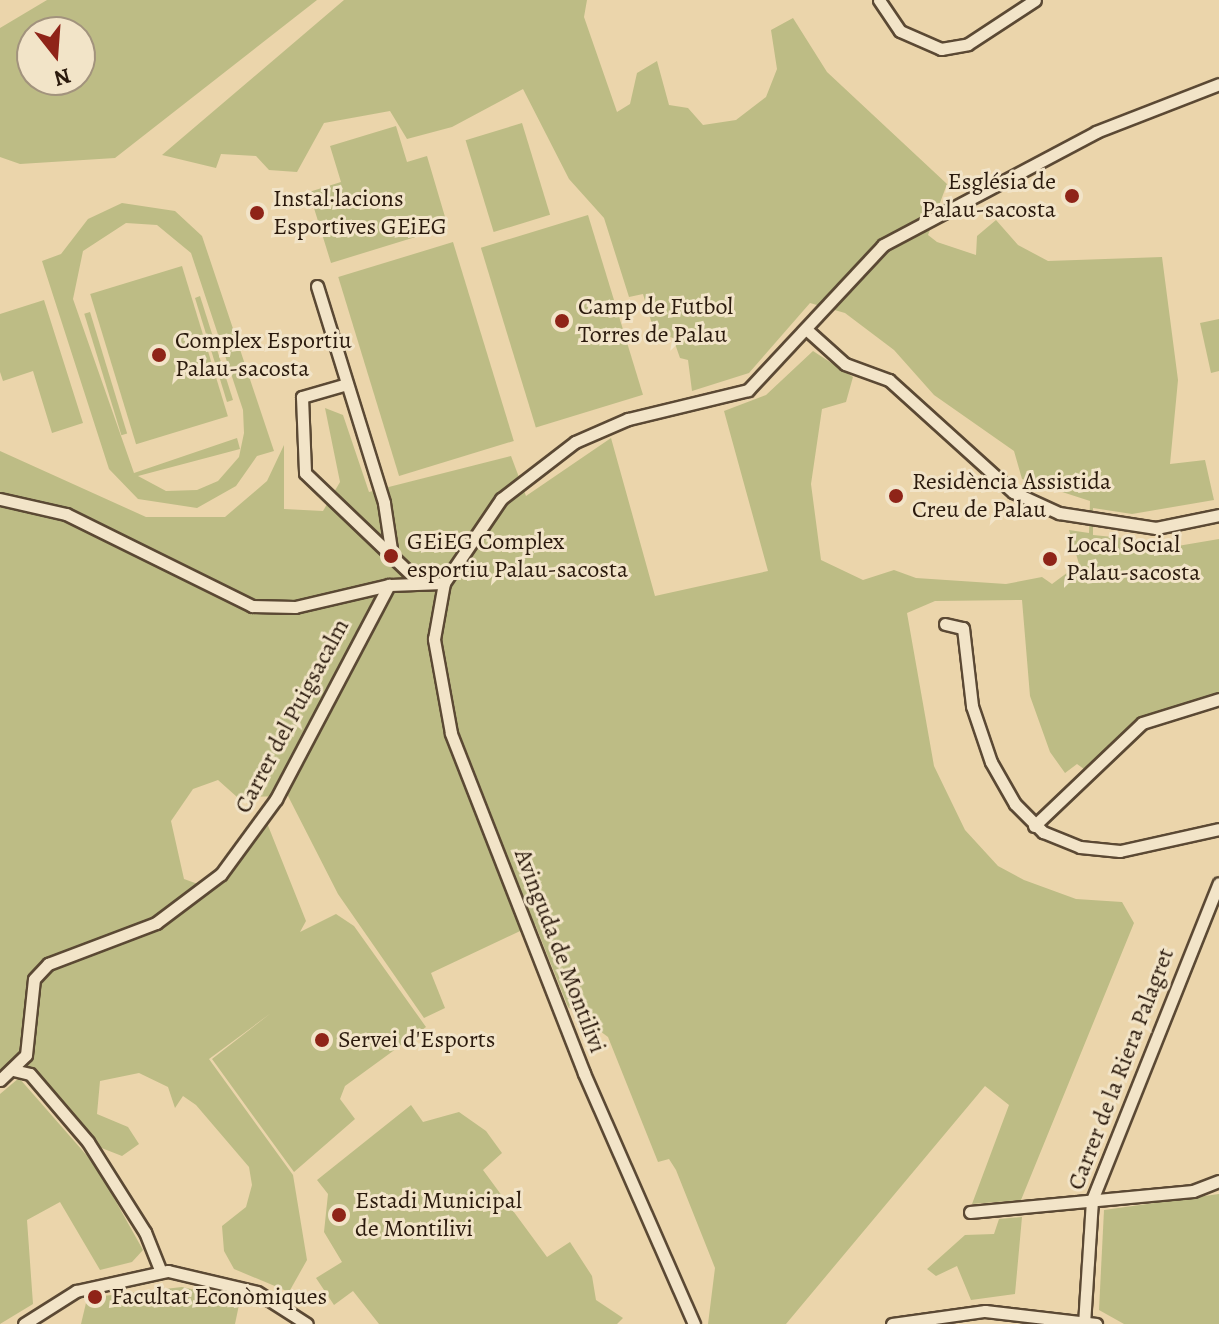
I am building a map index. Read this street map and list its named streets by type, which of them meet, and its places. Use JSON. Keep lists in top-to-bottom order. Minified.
{"streets":{"street":["Carrer del Puigsacalm","Avinguda de Montilivi","Carrer de la Riera Palagret"]},"places":["Església de Palau-sacosta","Instal·lacions Esportives GEiEG","Camp de Futbol Torres de Palau","Complex Esportiu Palau-sacosta","Residència Assistida Creu de Palau","GEiEG Complex esportiu Palau-sacosta","Local Social Palau-sacosta","Servei d'Esports","Estadi Municipal de Montilivi","Facultat Econòmiques"],"north":"bottom"}
